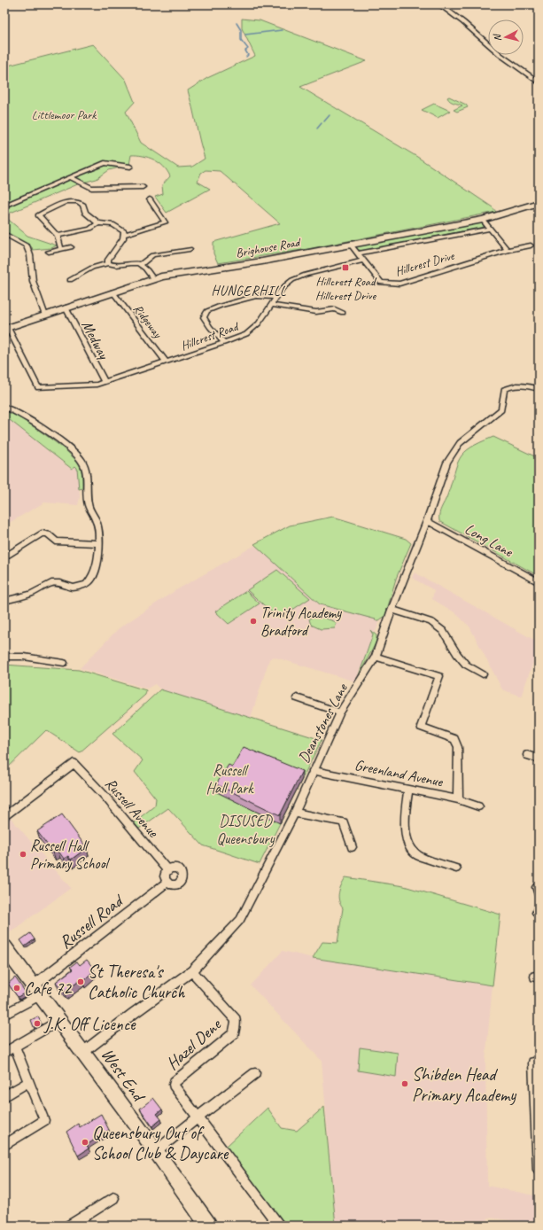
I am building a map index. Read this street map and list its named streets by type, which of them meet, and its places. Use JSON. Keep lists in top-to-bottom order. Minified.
{"streets":{"main road":["Brighouse Road","West End"],"street":["Hillcrest Drive","Ridgeway","Hillcrest Road","Medway","Long Lane","Deanstones Lane","Greenland Avenue","Russell Avenue","Russell Road","Hazel Dene"]},"crossings":[["Brighouse Road","Hillcrest Drive"],["Brighouse Road","Ridgeway"],["Brighouse Road","Hillcrest Road"],["Brighouse Road","Medway"],["Hillcrest Drive","Hillcrest Road"],["Ridgeway","Hillcrest Road"],["Hillcrest Road","Medway"],["Long Lane","Deanstones Lane"],["Deanstones Lane","Greenland Avenue"],["Deanstones Lane","Hazel Dene"],["Deanstones Lane","West End"],["Russell Avenue","Russell Road"],["Russell Road","West End"]],"districts":["HUNGERHILL"],"parks":["Littlemoor Park","Russell Hall Park","DISUSED Queensbury"],"places":{"transit":["Hillcrest Road Hillcrest Drive"],"other":["Trinity Academy Bradford","Russell Hall Primary School","St Theresa's Catholic Church","Cafe 72","J.K. Off Licence","Shibden Head Primary Academy","Queensbury Out of School Club & Daycare"]},"north":"left"}
